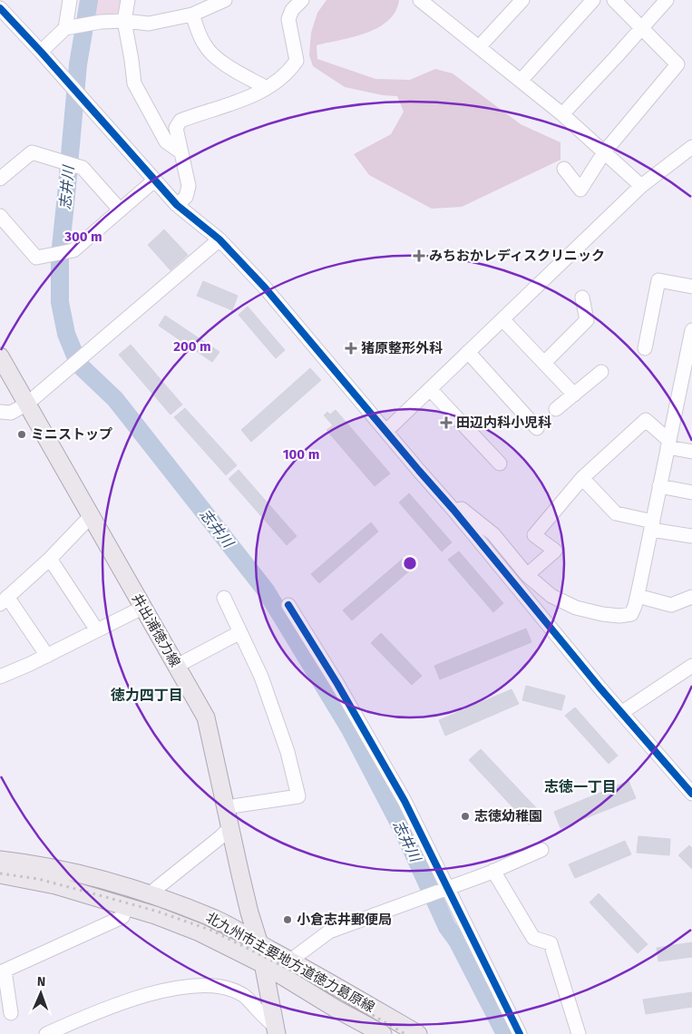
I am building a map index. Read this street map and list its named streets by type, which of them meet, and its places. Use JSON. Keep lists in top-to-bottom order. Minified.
{"streets":{"main road":["井出浦徳力線","北九州市主要地方道徳力葛原線"]},"crossings":[["井出浦徳力線","北九州市主要地方道徳力葛原線"]],"districts":["徳力四丁目","志徳一丁目"],"water":["志井川"],"places":{"health":["みちおかレディスクリニック","猪原整形外科","田辺内科小児科"],"other":["ミニストップ","志徳幼稚園","小倉志井郵便局"]},"north":"top","rings":["300 m","200 m","100 m"]}
